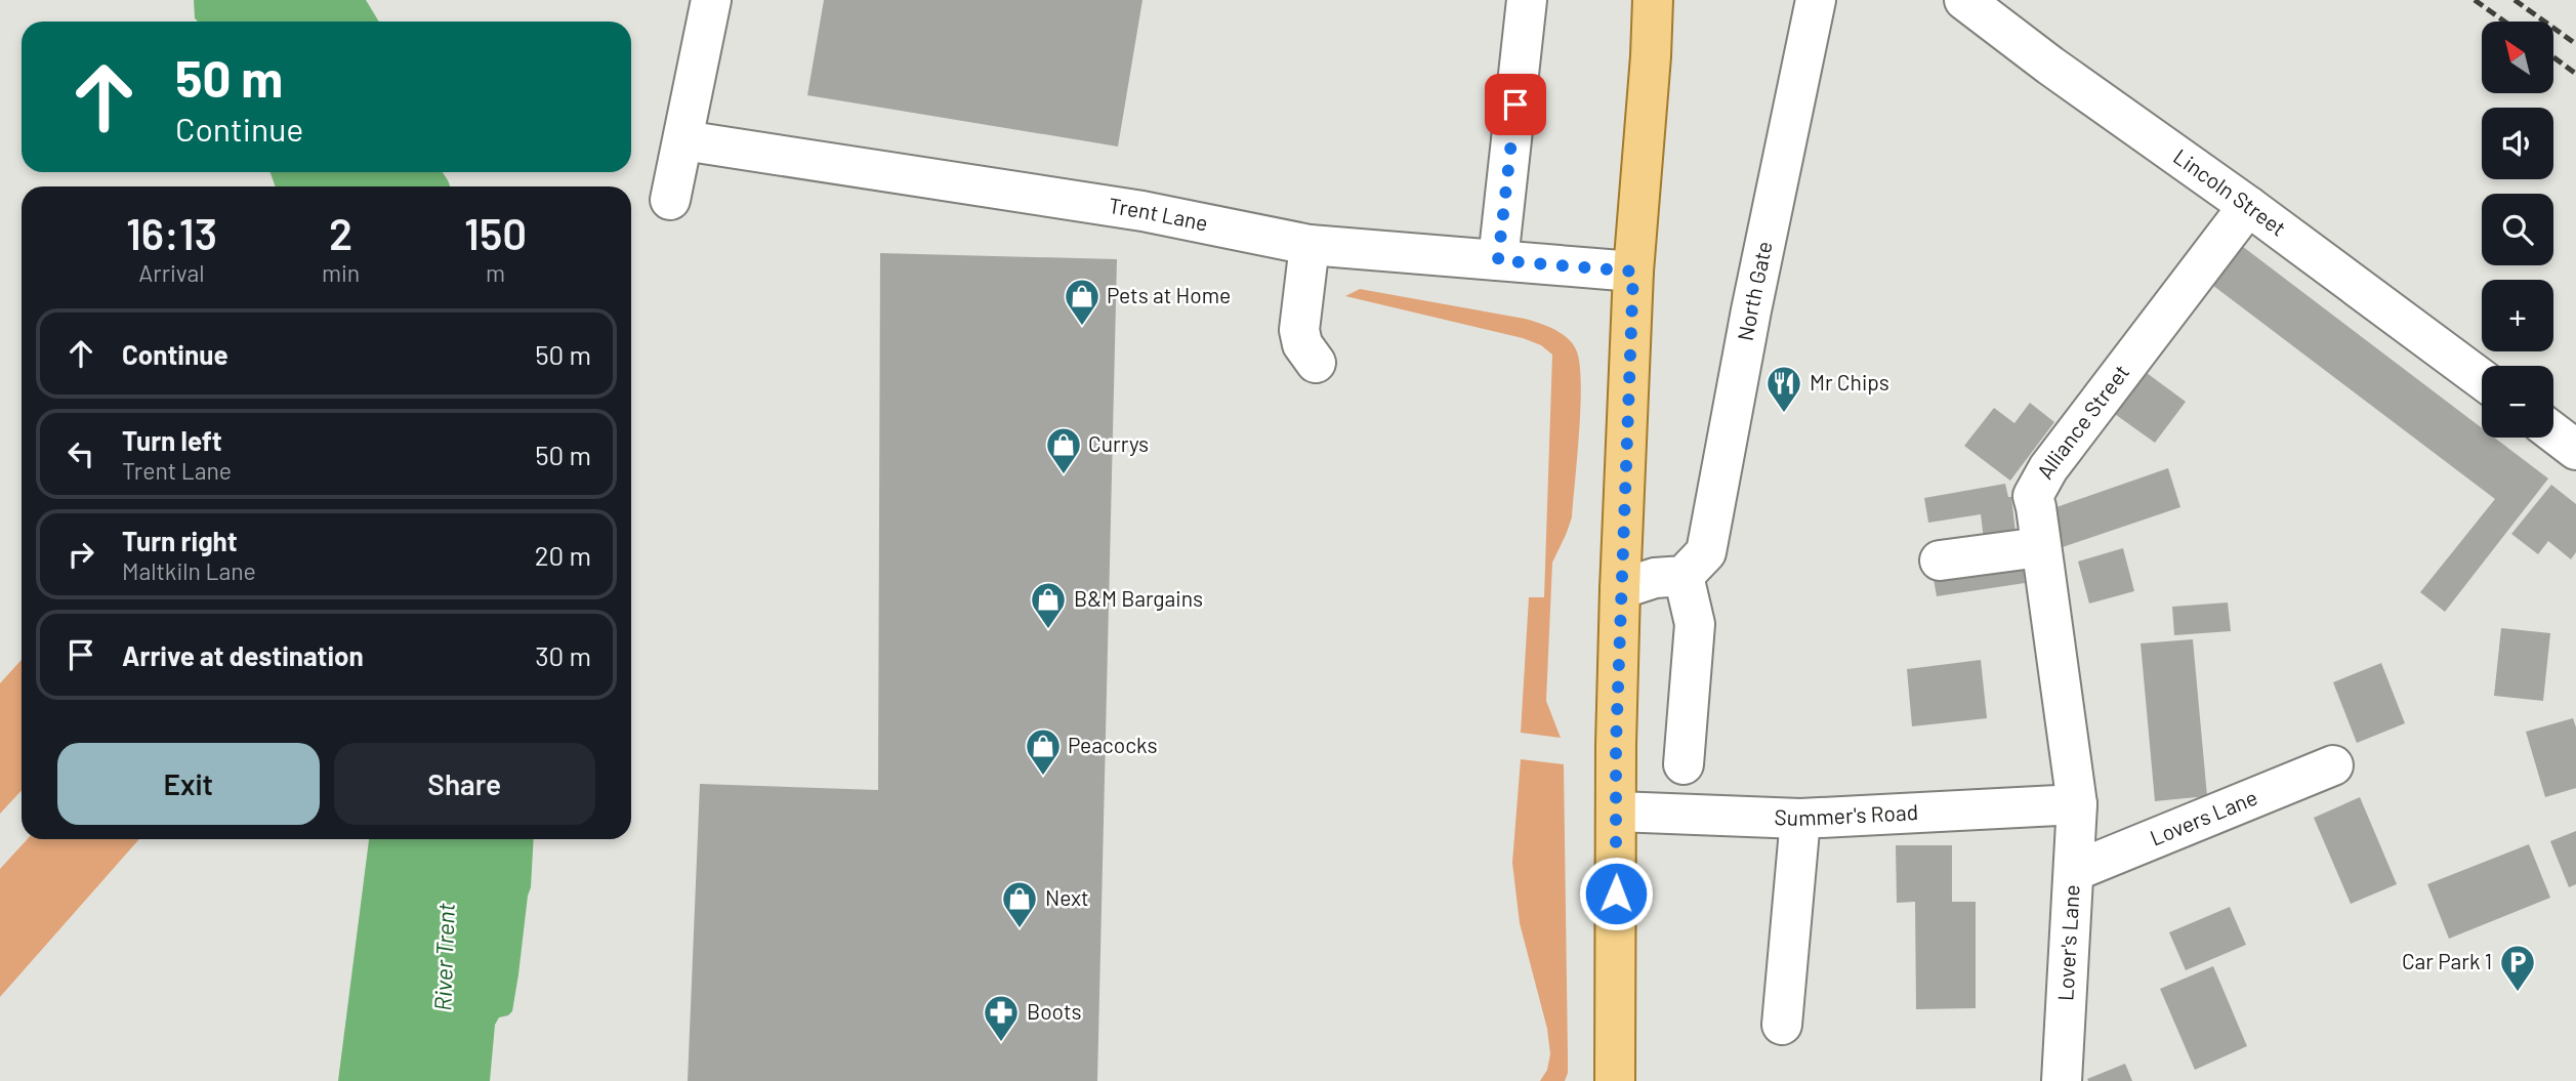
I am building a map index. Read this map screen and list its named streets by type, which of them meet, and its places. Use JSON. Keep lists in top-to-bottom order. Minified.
{"streets":{"street":["Lincoln Street","Trent Lane","North Gate","Alliance Street","Summer's Road","Lovers Lane","Lover's Lane"]},"crossings":[["Lincoln Street","Alliance Street"],["Alliance Street","Summer's Road"],["Alliance Street","Lover's Lane"],["Summer's Road","Lover's Lane"],["Lovers Lane","Lover's Lane"]],"water":["River Trent"],"places":{"shop":["Pets at Home","Currys","B&M Bargains","Peacocks","Next"],"restaurant":["Mr Chips"],"parking":["Car Park 1"],"pharmacy":["Boots"]},"north":"top left","page":{"map_buttons":["+","−"],"turn":["50 m","Continue"],"eta":["16:13","Arrival","2","min","150","m"],"list":[{"name":"Continue","value":"50 m"},{"name":"Turn left","note":"Trent Lane","value":"50 m"},{"name":"Turn right","note":"Maltkiln Lane","value":"20 m"},{"name":"Arrive at destination","value":"30 m"}],"buttons":["Exit","Share"]}}
